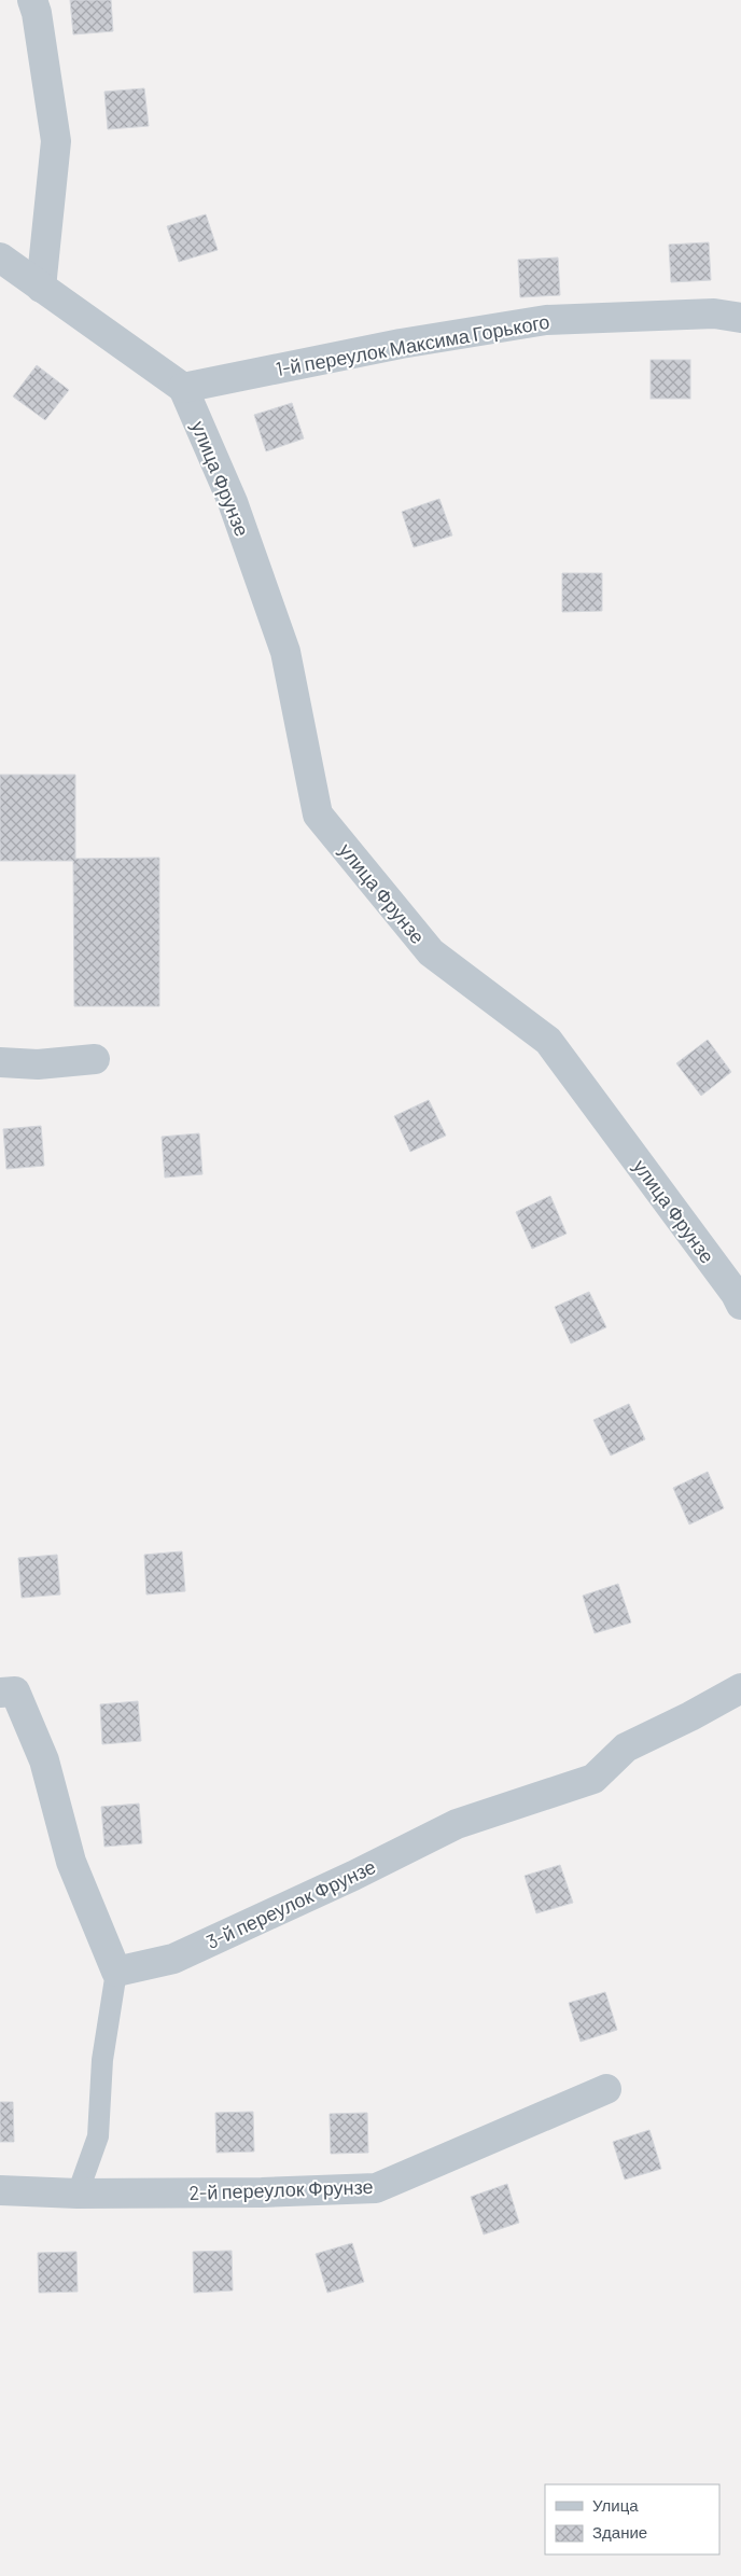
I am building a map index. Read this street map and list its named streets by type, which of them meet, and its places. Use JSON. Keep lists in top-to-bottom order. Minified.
{"streets":{"street":["1-й переулок Максима Горького","улица Фрунзе","3-й переулок Фрунзе","2-й переулок Фрунзе"]},"crossings":[["1-й переулок Максима Горького","улица Фрунзе"]],"legend":["Улица","Здание"]}
